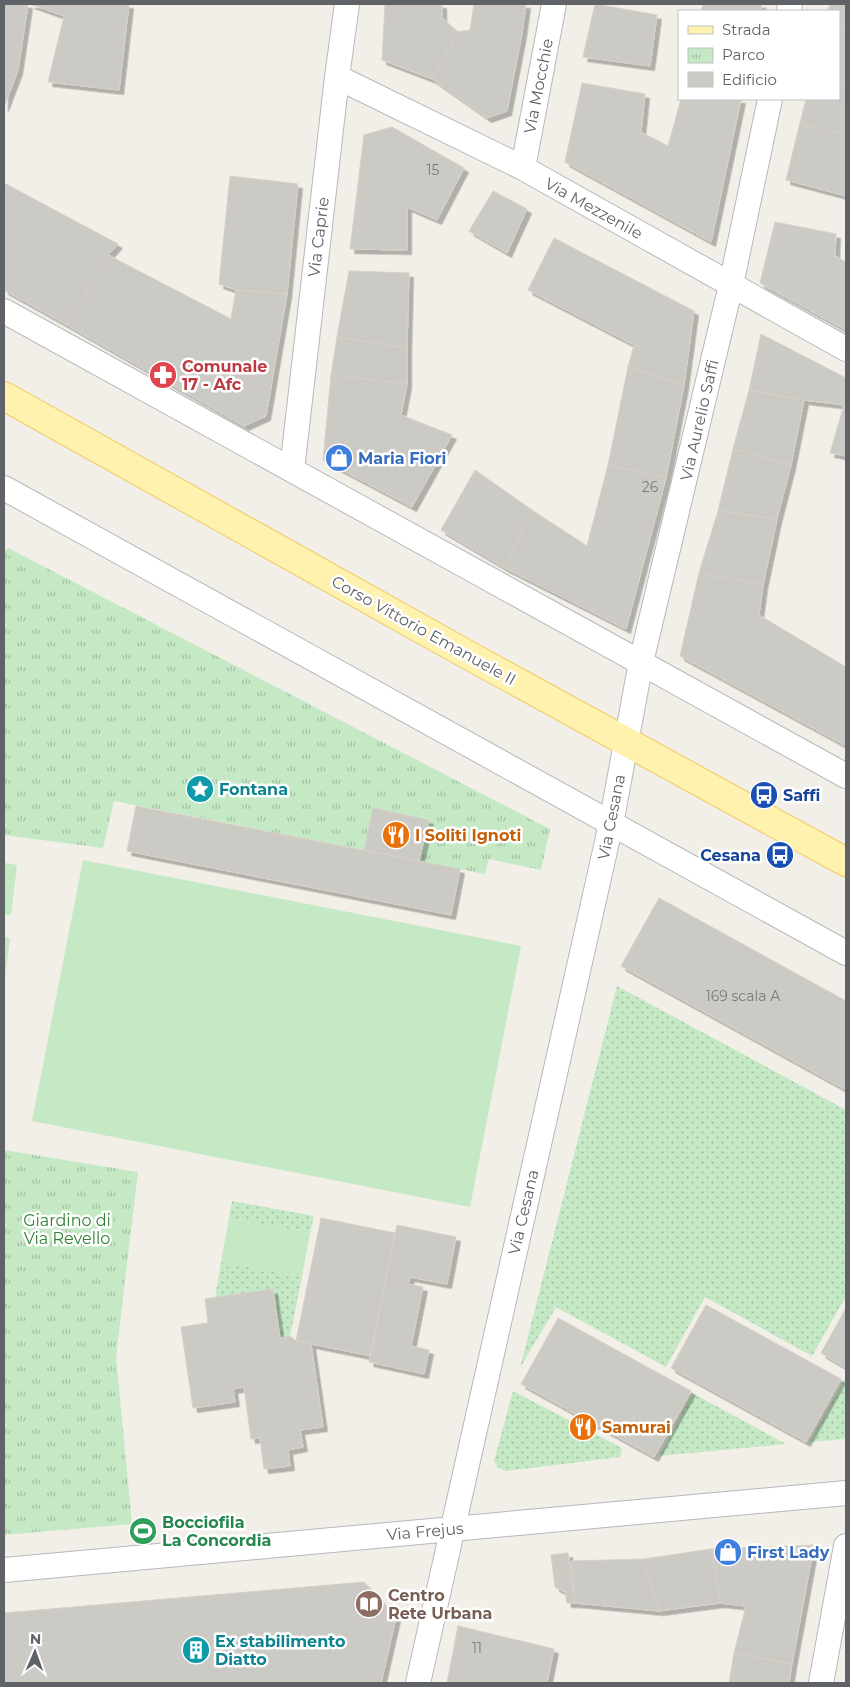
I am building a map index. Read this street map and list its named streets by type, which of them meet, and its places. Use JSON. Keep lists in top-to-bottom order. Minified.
{"streets":{"main road":["Corso Vittorio Emanuele II"],"street":["Via Mocchie","Via Mezzenile","Via Caprie","Via Aurelio Saffi","Via Cesana","Via Frejus"]},"crossings":[["Via Mocchie","Via Mezzenile"],["Via Mezzenile","Via Caprie"],["Via Mezzenile","Via Aurelio Saffi"],["Via Aurelio Saffi","Corso Vittorio Emanuele II"],["Via Aurelio Saffi","Via Cesana"],["Corso Vittorio Emanuele II","Via Cesana"],["Via Cesana","Via Frejus"]],"parks":["Giardino di Via Revello"],"places":{"pharmacy":["Comunale 17 - Afc"],"shop":["Maria Fiori","First Lady"],"place":["Fontana"],"bus stop":["Saffi","Cesana"],"restaurant":["I Soliti Ignoti","Samurai"],"sports":["Bocciofila La Concordia"],"library":["Centro Rete Urbana"],"building":["Ex stabilimento Diatto"]},"house_numbers":["15","26","169 scala A","11"],"legend":["Strada","Parco","Edificio"],"north":"top"}
